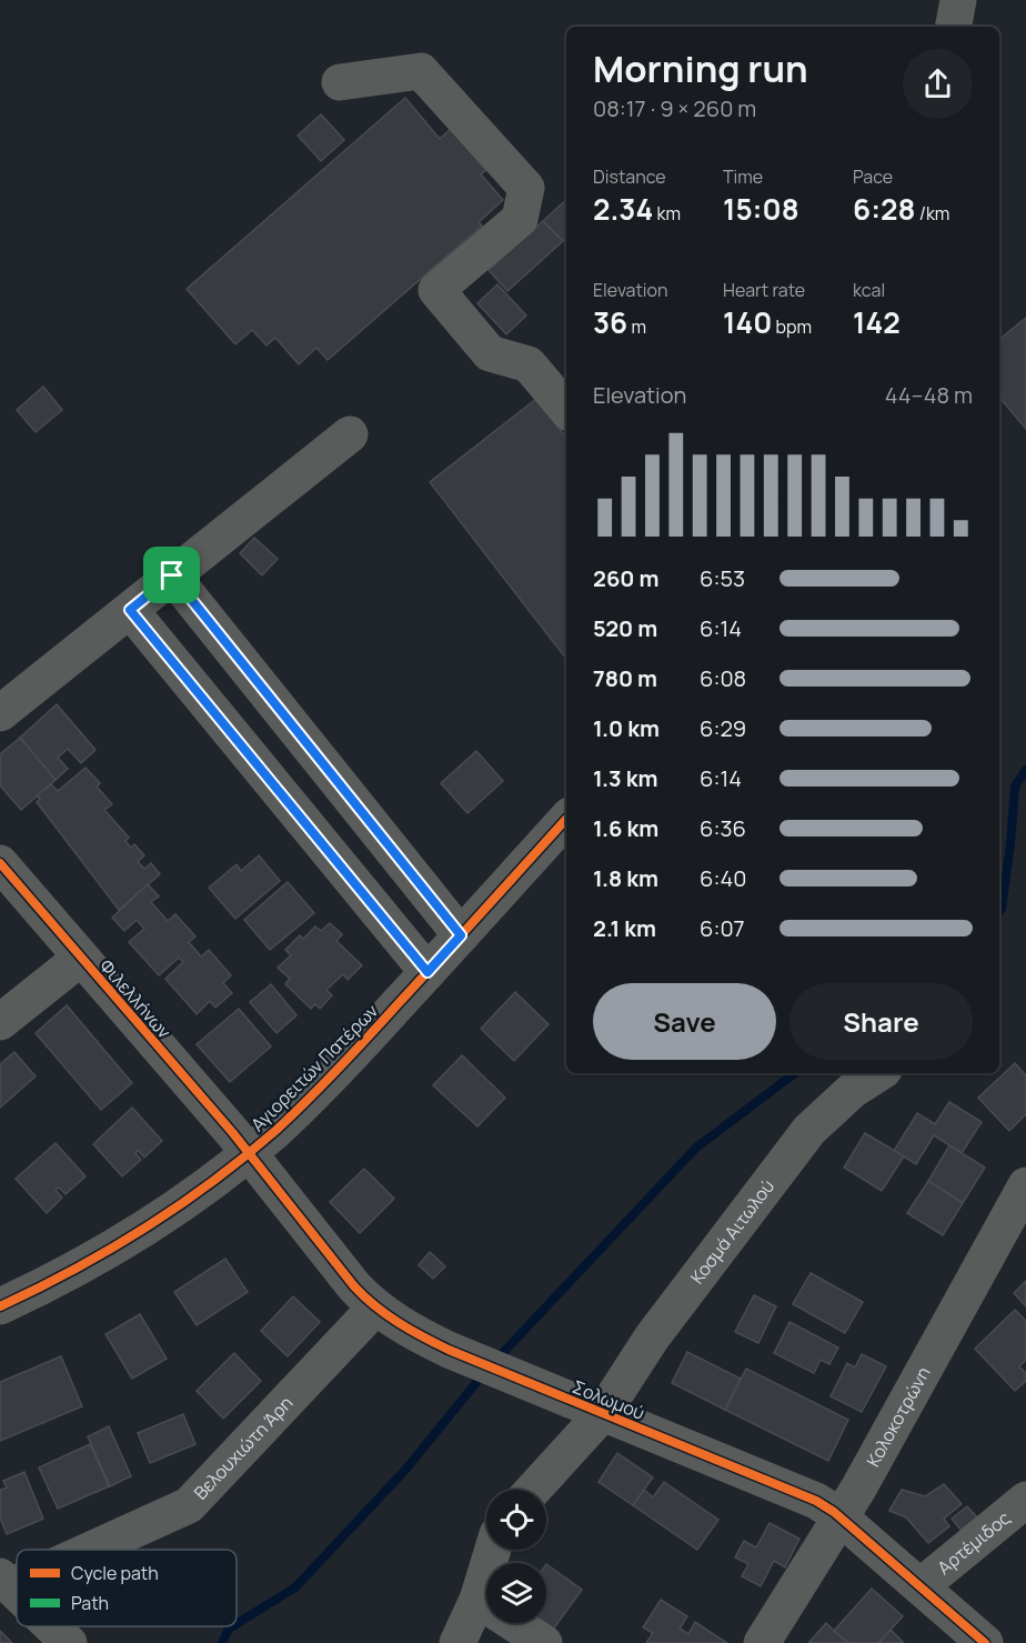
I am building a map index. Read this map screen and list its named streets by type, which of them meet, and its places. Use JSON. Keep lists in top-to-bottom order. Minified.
{"streets":{"street":["Φιλελλήνων","Αγιορειτών Πατέρων","Κοσμά Αιτωλού","Σολωμού","Κολοκοτρώνη","Βελουχιώτη Άρη","Αρτέμιδος"]},"crossings":[["Φιλελλήνων","Αγιορειτών Πατέρων"],["Φιλελλήνων","Σολωμού"],["Αγιορειτών Πατέρων","Σολωμού"],["Κοσμά Αιτωλού","Σολωμού"],["Σολωμού","Κολοκοτρώνη"],["Σολωμού","Βελουχιώτη Άρη"],["Σολωμού","Αρτέμιδος"]],"legend":["Cycle path","Path"],"page":{"heading":["Morning run","08:17 · 9 × 260 m"],"stats":[["Distance","2.34 km"],["Time","15:08"],["Pace","6:28 /km"],["Elevation","36 m"],["Heart rate","140 bpm"],["kcal","142"]],"chart":["Elevation","44–48 m"],"list":[{"name":"260 m","note":"6:53"},{"name":"520 m","note":"6:14"},{"name":"780 m","note":"6:08"},{"name":"1.0 km","note":"6:29"},{"name":"1.3 km","note":"6:14"},{"name":"1.6 km","note":"6:36"},{"name":"1.8 km","note":"6:40"},{"name":"2.1 km","note":"6:07"}],"buttons":["Save","Share"]}}
